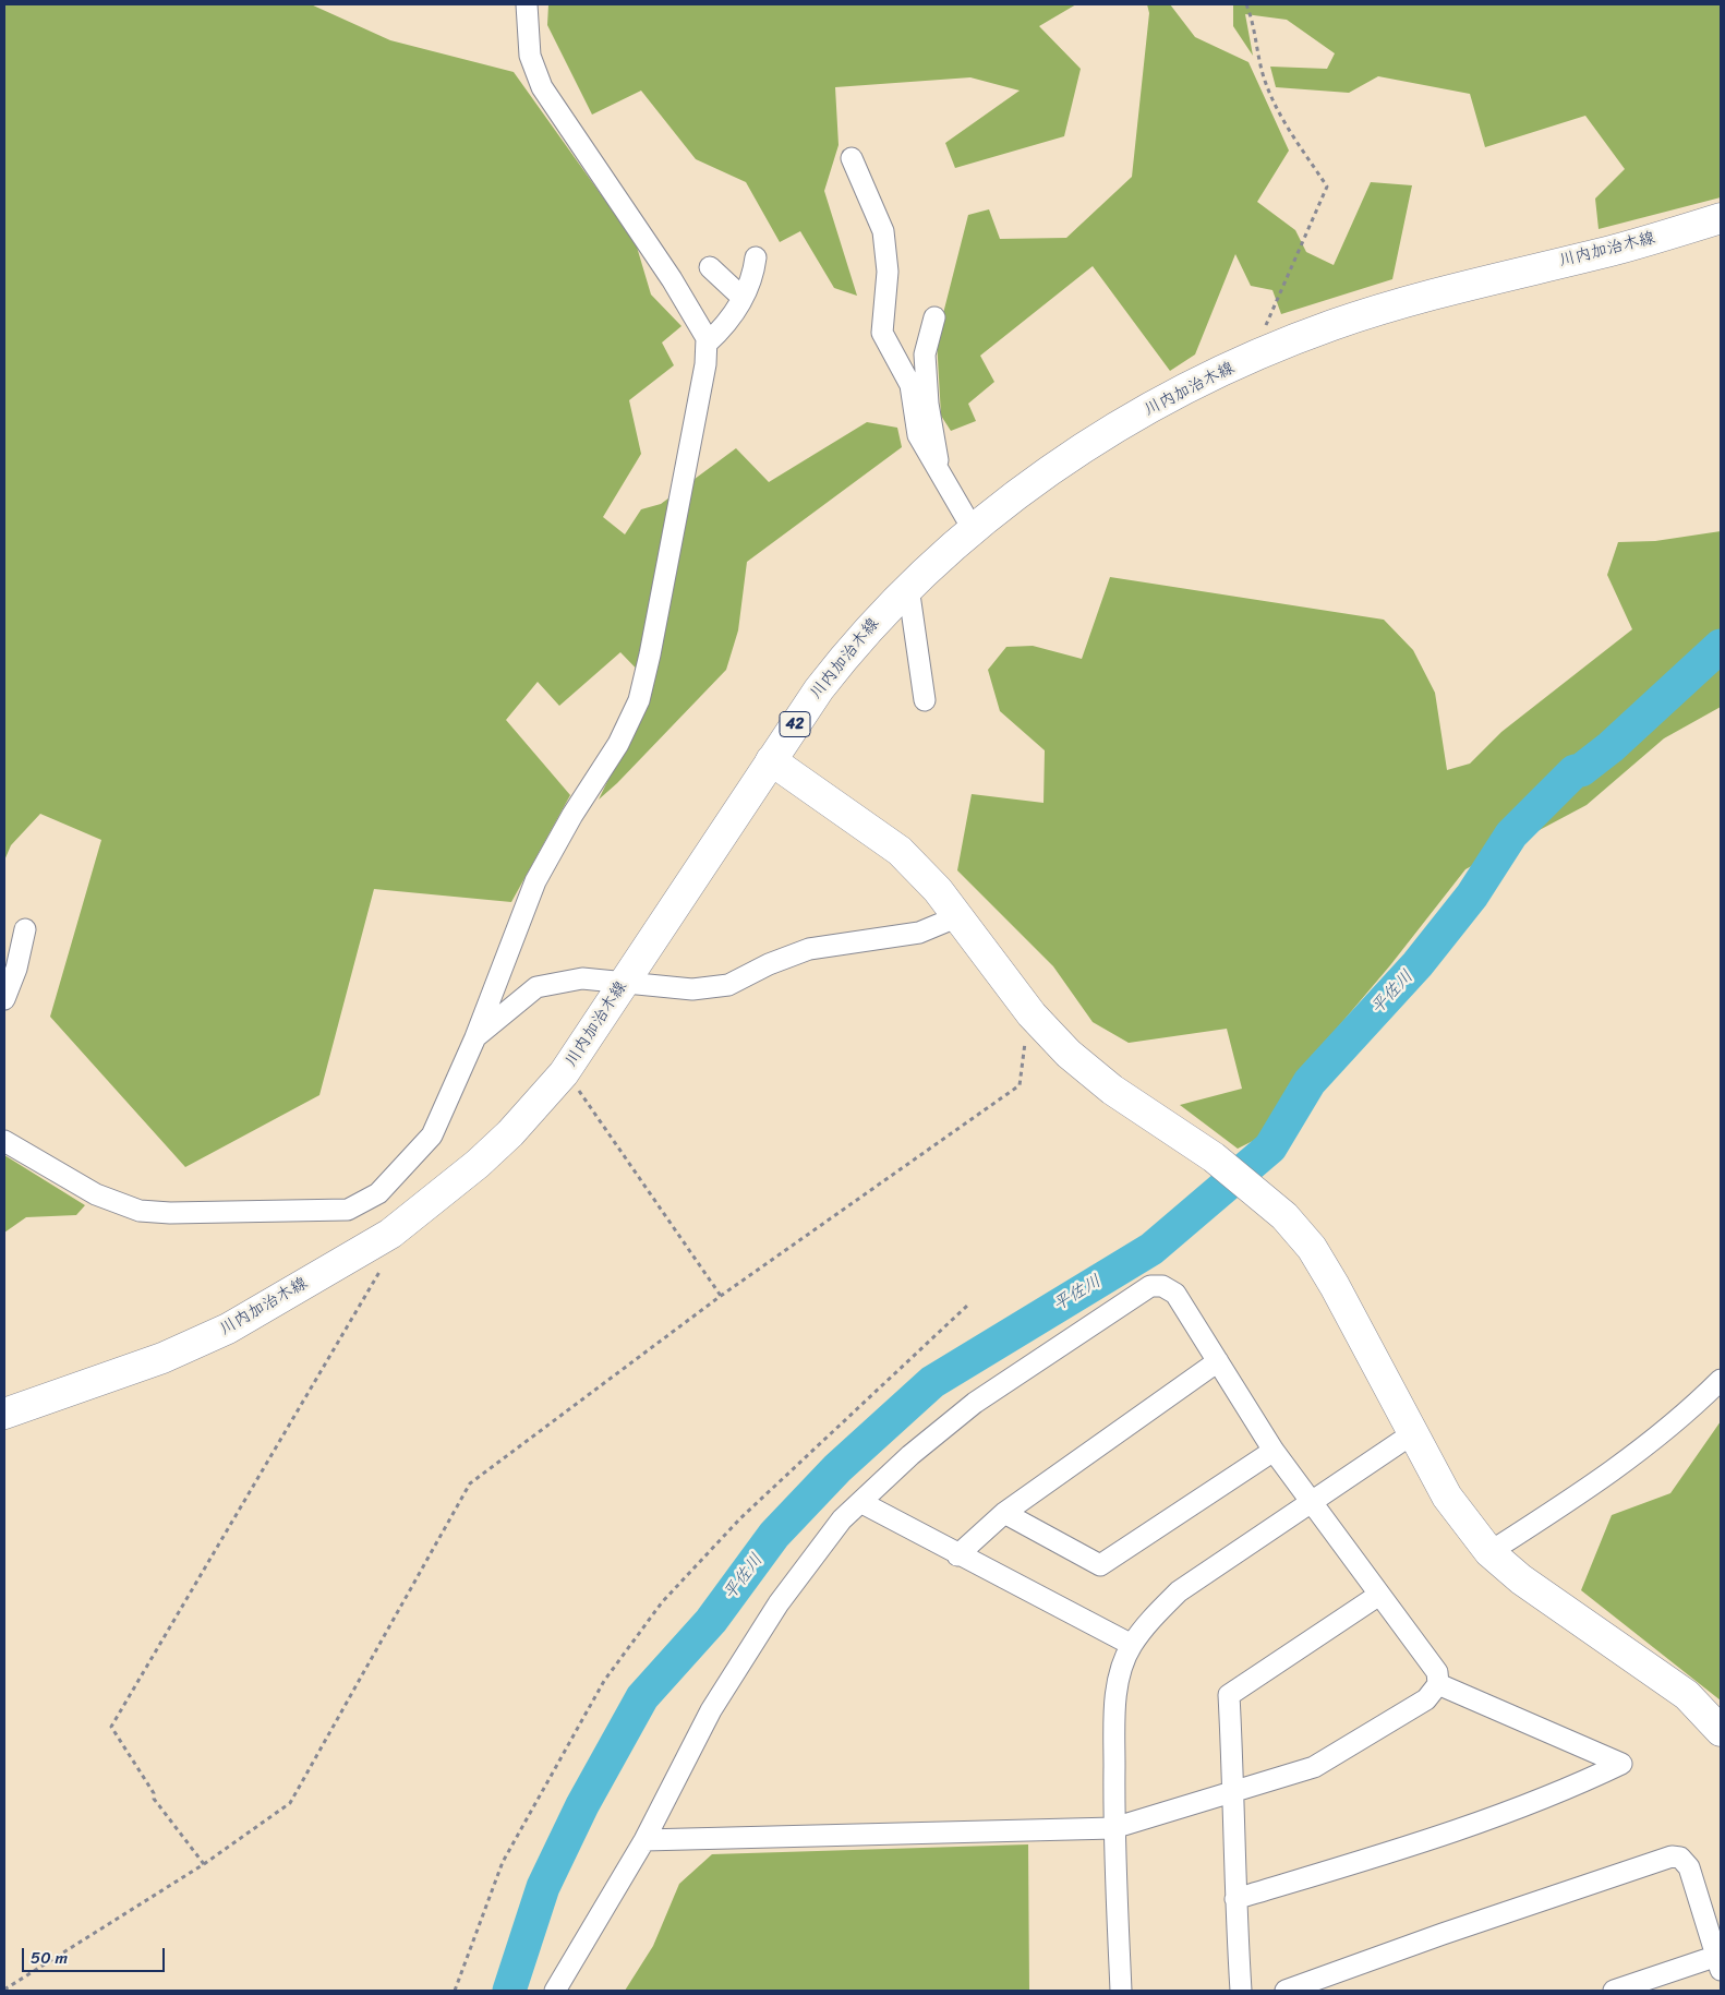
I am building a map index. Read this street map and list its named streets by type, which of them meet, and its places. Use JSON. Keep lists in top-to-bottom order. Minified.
{"streets":{"main road":["川内加治木線","42"]},"water":["平佐川"],"scale_bar":"50 m"}
